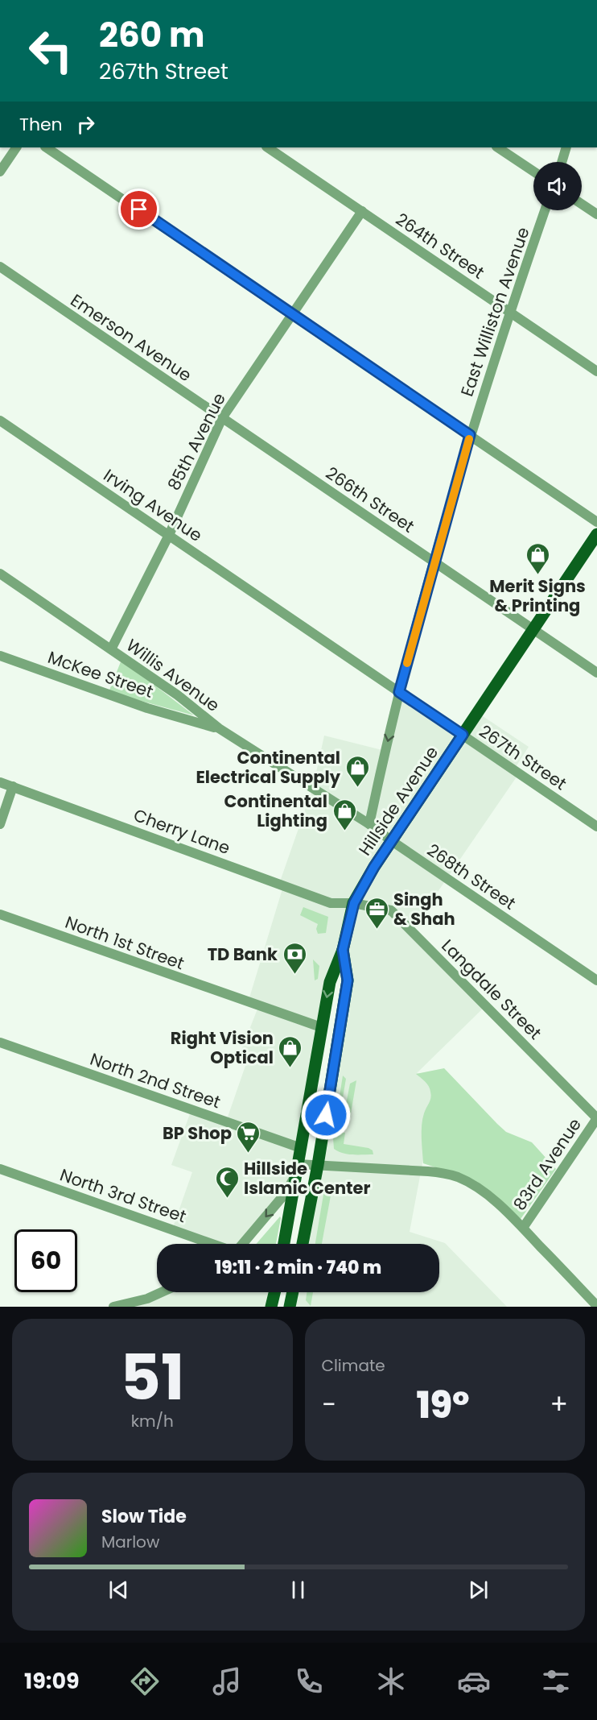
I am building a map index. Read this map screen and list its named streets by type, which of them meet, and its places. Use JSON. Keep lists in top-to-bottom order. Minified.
{"streets":{"main road":["Hillside Avenue"],"street":["264th Street","East Williston Avenue","Emerson Avenue","85th Avenue","266th Street","Irving Avenue","McKee Street","Willis Avenue","267th Street","Cherry Lane","268th Street","North 1st Street","Langdale Street","North 2nd Street","83rd Avenue","North 3rd Street"]},"crossings":[["264th Street","East Williston Avenue"],["264th Street","85th Avenue"],["East Williston Avenue","266th Street"],["East Williston Avenue","267th Street"],["East Williston Avenue","268th Street"],["Emerson Avenue","85th Avenue"],["Emerson Avenue","266th Street"],["85th Avenue","Irving Avenue"],["85th Avenue","Willis Avenue"],["266th Street","Hillside Avenue"],["Irving Avenue","267th Street"],["McKee Street","Willis Avenue"],["Willis Avenue","268th Street"],["267th Street","Hillside Avenue"],["Hillside Avenue","Cherry Lane"],["Hillside Avenue","268th Street"],["Hillside Avenue","North 1st Street"],["Hillside Avenue","Langdale Street"],["Hillside Avenue","North 2nd Street"],["Cherry Lane","Langdale Street"],["Langdale Street","83rd Avenue"]],"places":{"shop":["Merit Signs & Printing","Continental Electrical Supply","Continental Lighting","Right Vision Optical"],"office":["Singh & Shah"],"bank":["TD Bank"],"supermarket":["BP Shop"],"mosque":["Hillside Islamic Center"]},"page":{"turn":["260 m","267th Street"],"then":"Then","limit":"60","trip":"19:11 · 2 min · 740 m","tile":[["51","km/h"],"Climate"],"heat":["−","19°","+"],"song":["Slow Tide","Marlow"],"tabs":"19:09"}}
